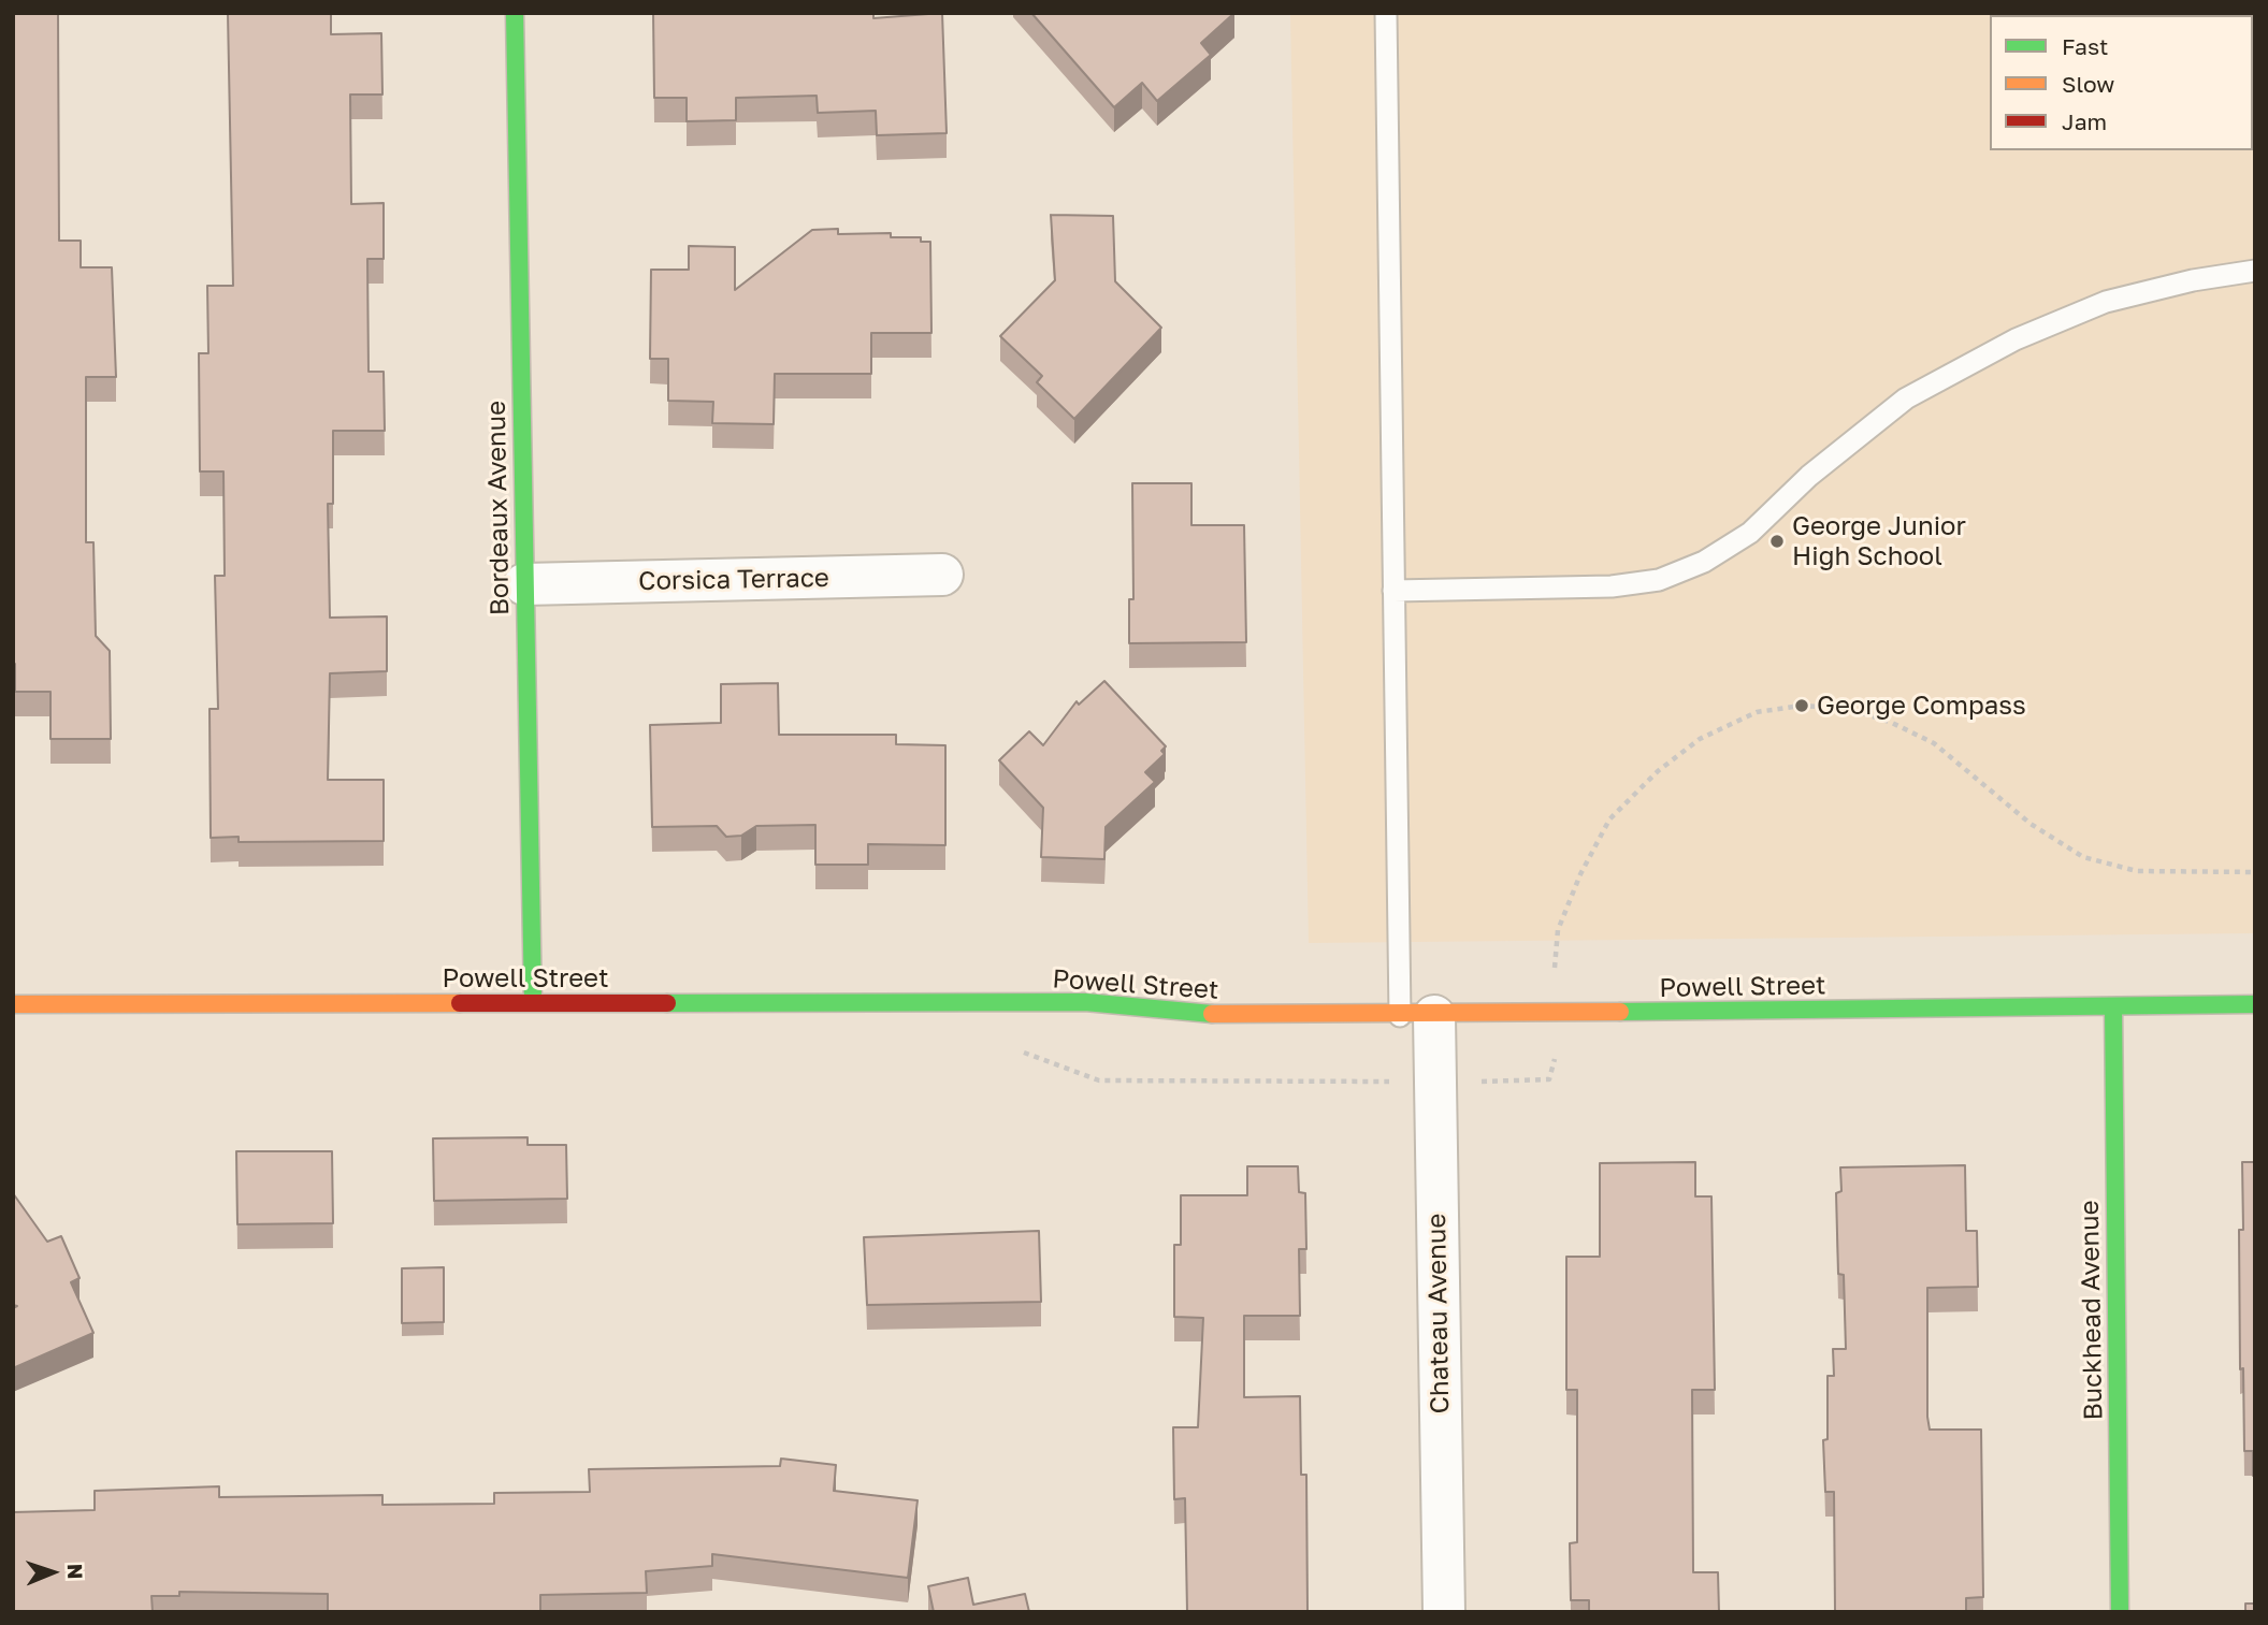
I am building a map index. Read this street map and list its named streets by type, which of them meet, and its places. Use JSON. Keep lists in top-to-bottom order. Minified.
{"streets":{"street":["Bordeaux Avenue","Corsica Terrace","Powell Street","Buckhead Avenue","Chateau Avenue"]},"crossings":[["Bordeaux Avenue","Corsica Terrace"],["Bordeaux Avenue","Powell Street"],["Powell Street","Buckhead Avenue"],["Powell Street","Chateau Avenue"]],"places":["George Junior High School","George Compass"],"legend":["Fast","Slow","Jam"],"north":"right"}
